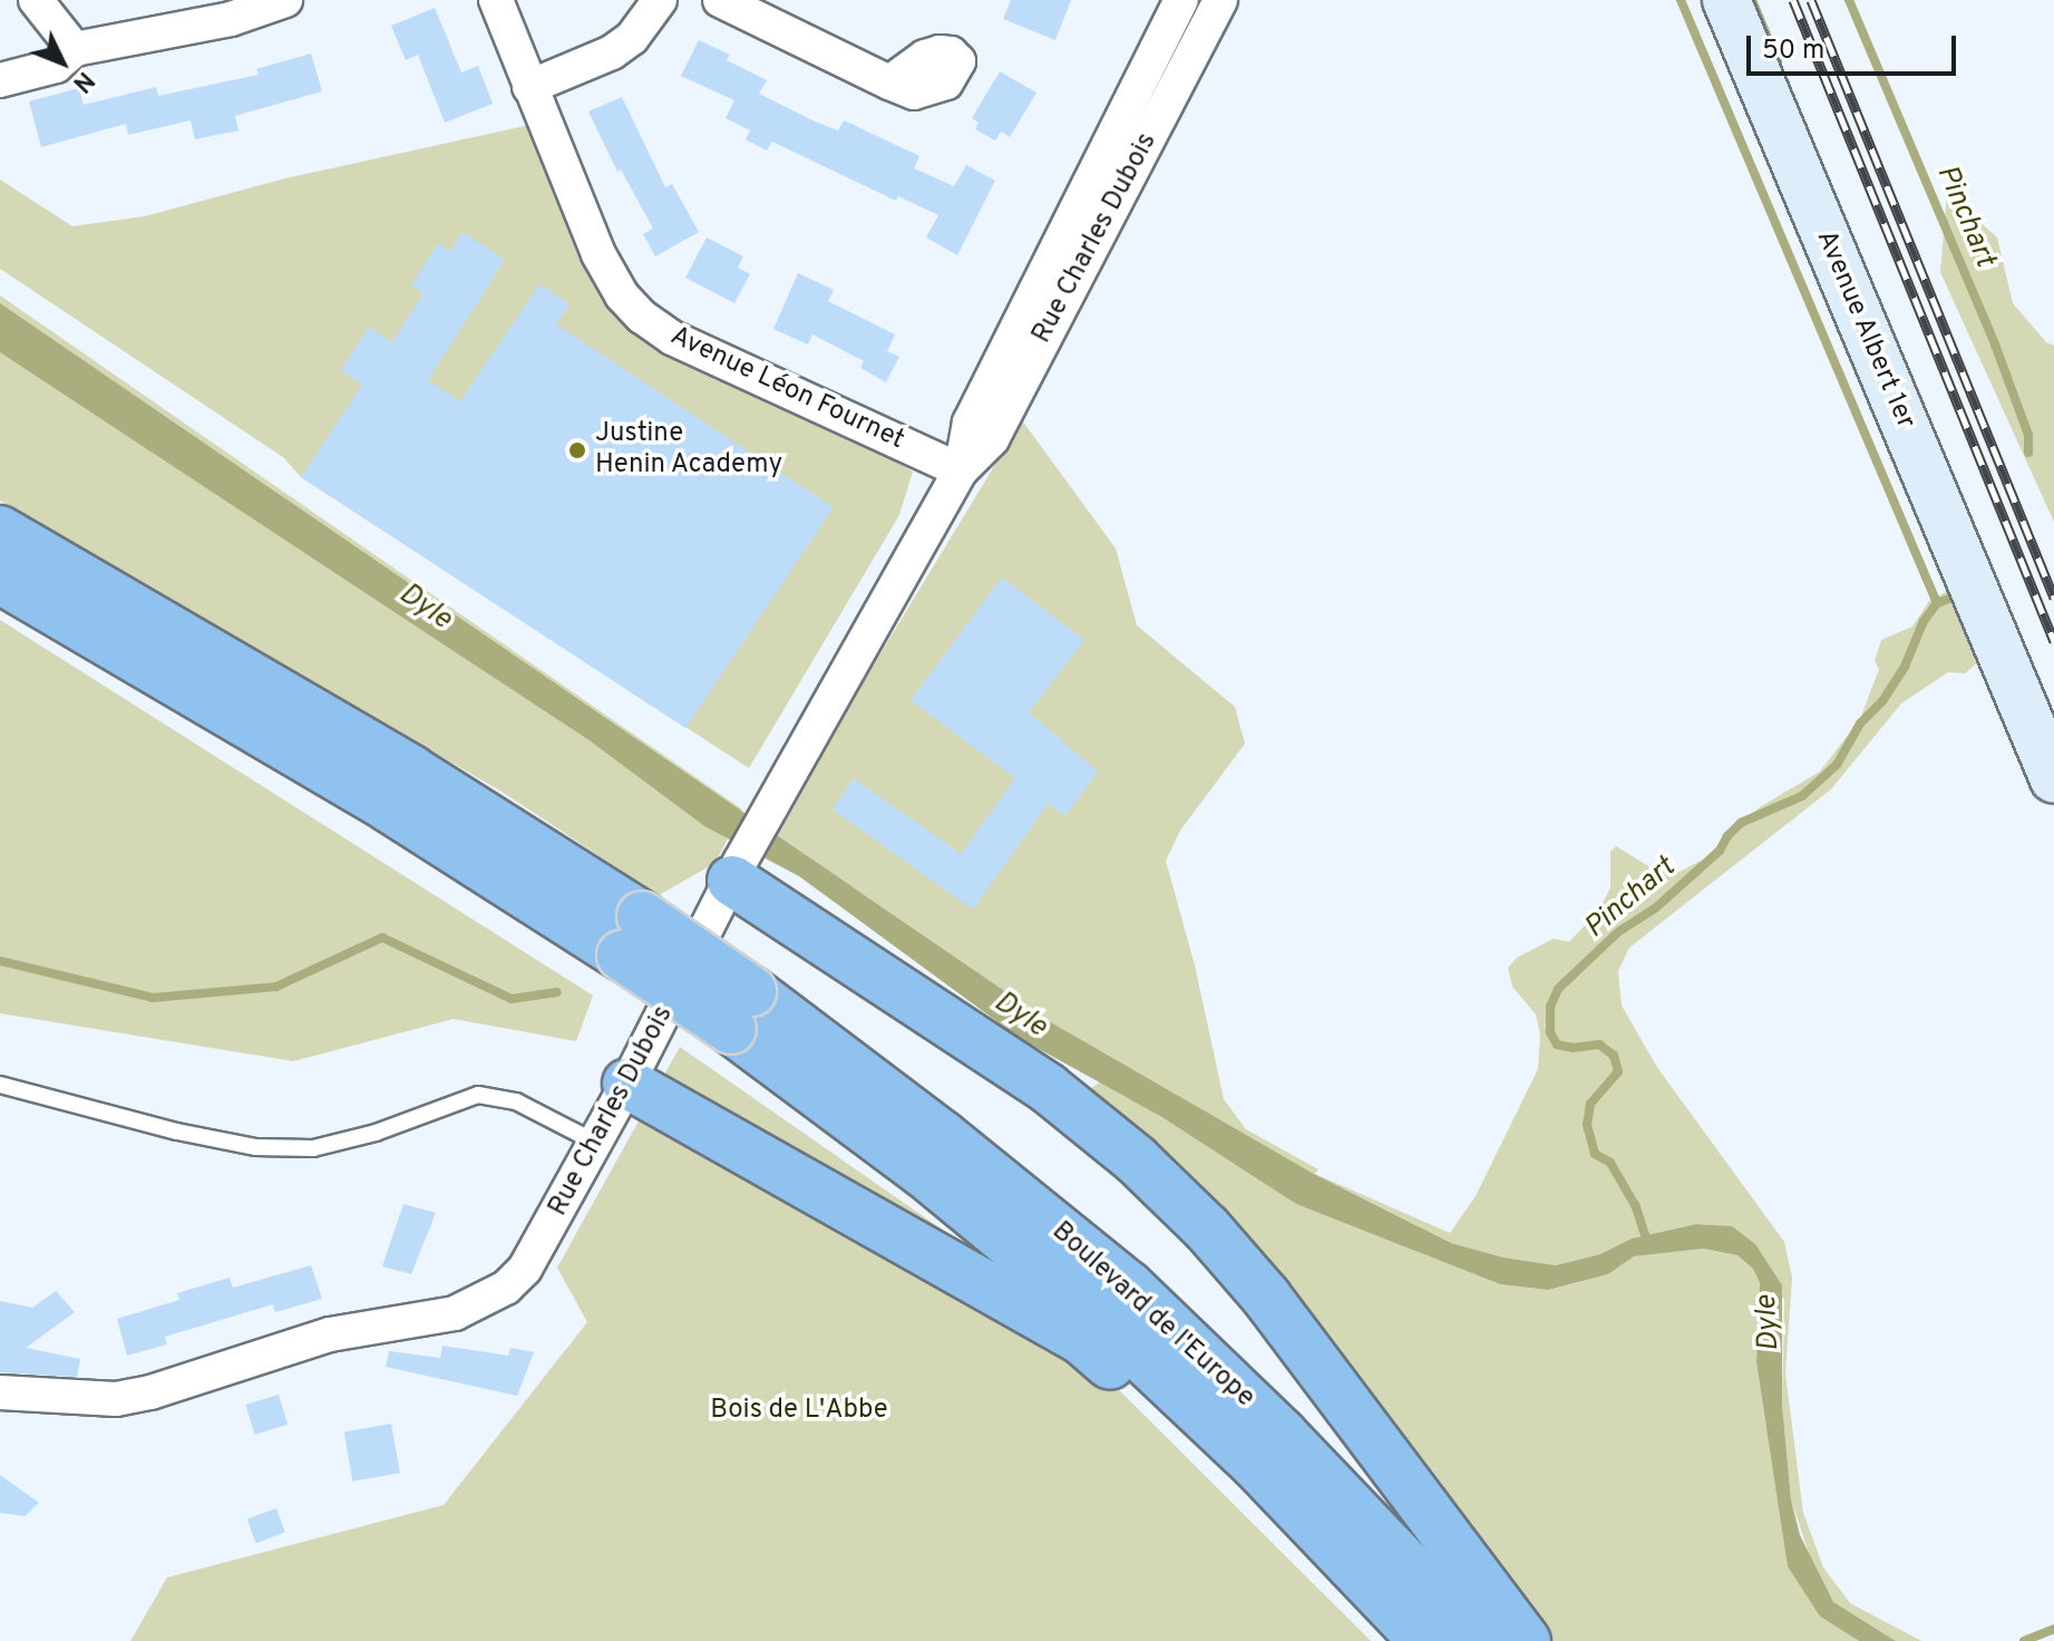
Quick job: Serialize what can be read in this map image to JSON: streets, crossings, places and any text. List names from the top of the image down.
{
  "streets": {
    "highway": ["Boulevard de l'Europe"],
    "main road": ["Avenue Albert 1er"],
    "street": ["Rue Charles Dubois", "Avenue Léon Fournet"]
  },
  "crossings": [
    ["Rue Charles Dubois", "Avenue Léon Fournet"]
  ],
  "water": ["Pinchart", "Dyle"],
  "parks": ["Bois de L'Abbe"],
  "places": ["Justine Henin Academy"],
  "scale_bar": "50 m",
  "north": "bottom right"
}
